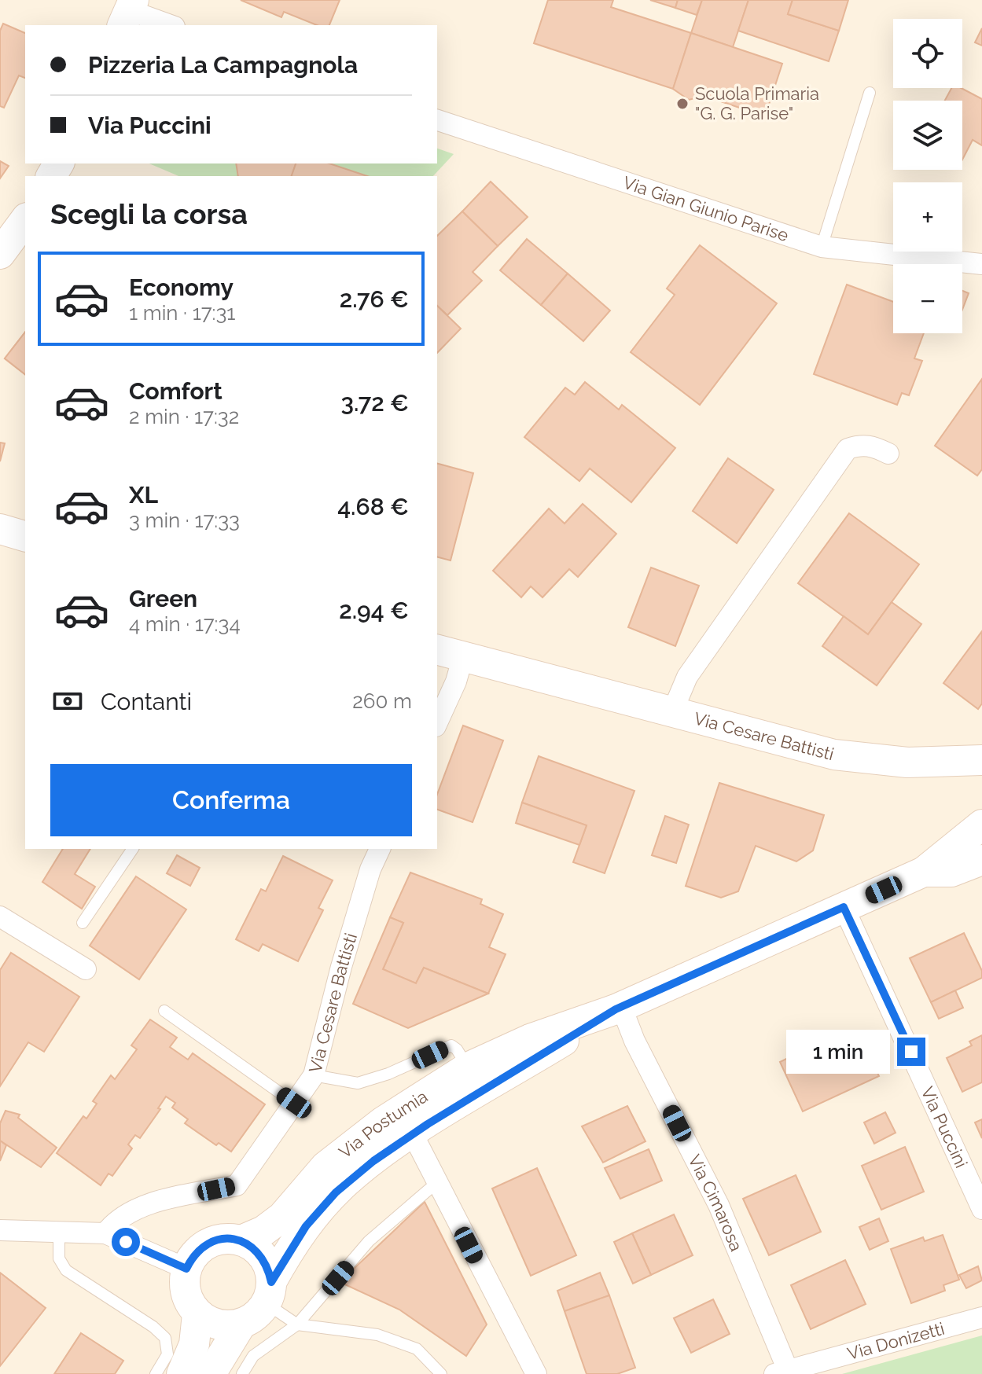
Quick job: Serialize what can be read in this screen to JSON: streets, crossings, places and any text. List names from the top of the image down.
{
  "streets": {
    "main road": ["Via Cesare Battisti", "Via Postumia"],
    "street": [
      "Via Gian Giunio Parise",
      "Via Puccini",
      "Via Cimarosa",
      "Via Donizetti"
    ]
  },
  "crossings": [
    ["Via Postumia", "Via Puccini"],
    ["Via Postumia", "Via Cimarosa"],
    ["Via Cimarosa", "Via Donizetti"]
  ],
  "places": ["Scuola Primaria \"G. G. Parise\""],
  "page": {
    "map_buttons": ["+", "−"],
    "banner": ["Pizzeria La Campagnola", "Via Puccini"],
    "heading": "Scegli la corsa",
    "list": [
      {
        "name": "Economy",
        "note": "1 min · 17:31",
        "value": "2.76 €"
      },
      {
        "name": "Comfort",
        "note": "2 min · 17:32",
        "value": "3.72 €"
      },
      {
        "name": "XL",
        "note": "3 min · 17:33",
        "value": "4.68 €"
      },
      {
        "name": "Green",
        "note": "4 min · 17:34",
        "value": "2.94 €"
      }
    ],
    "pay": ["Contanti", "260 m"],
    "buttons": "Conferma",
    "bubble": "1 min"
  }
}
